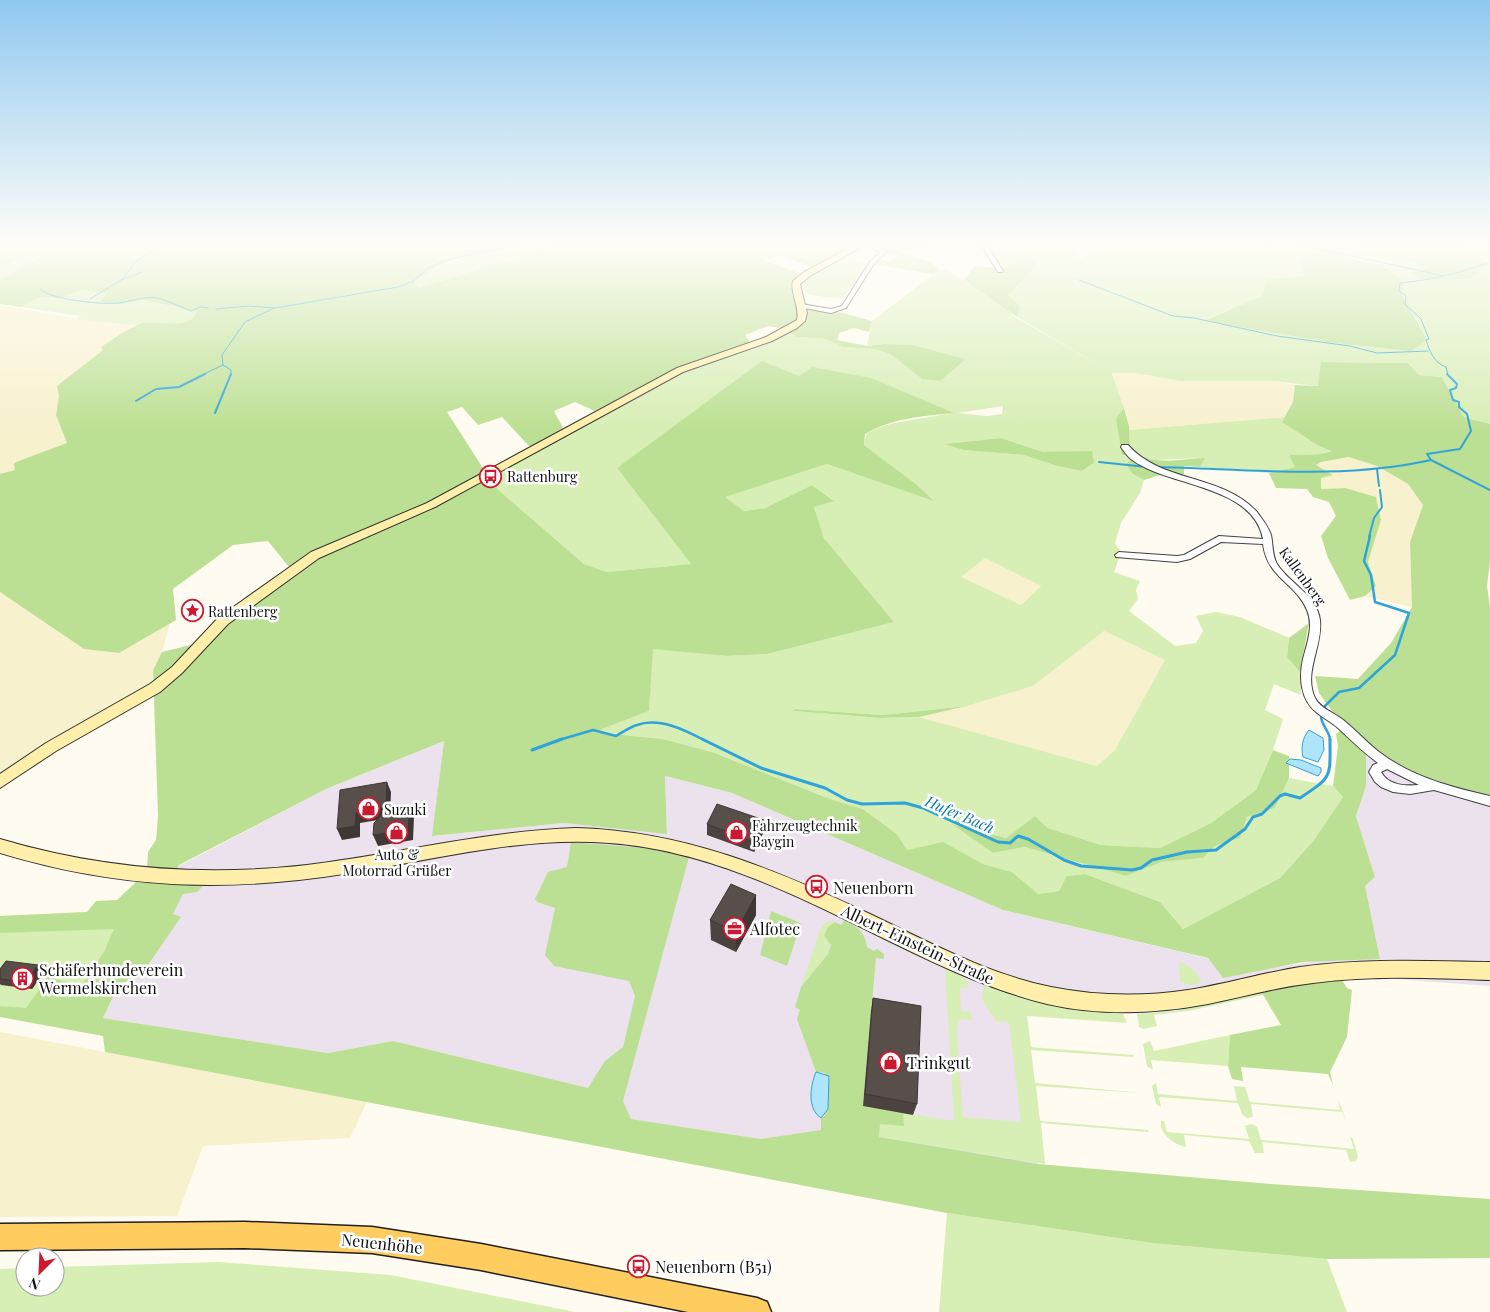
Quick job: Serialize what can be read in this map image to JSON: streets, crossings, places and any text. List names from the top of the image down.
{
  "streets": {
    "main road": ["Neuenhöhe"],
    "street": ["Kallenberg", "Albert-Einstein-Straße"]
  },
  "water": ["Hufer Bach"],
  "places": {
    "bus stop": ["Rattenburg", "Neuenborn", "Neuenborn (B51)"],
    "place": ["Rattenberg"],
    "shop": [
      "Suzuki",
      "Auto & Motorrad Grüßer",
      "Fahrzeugtechnik Baygin",
      "Trinkgut"
    ],
    "office": ["Alfotec"],
    "building": ["Schäferhundeverein Wermelskirchen"]
  },
  "north": "bottom left"
}
